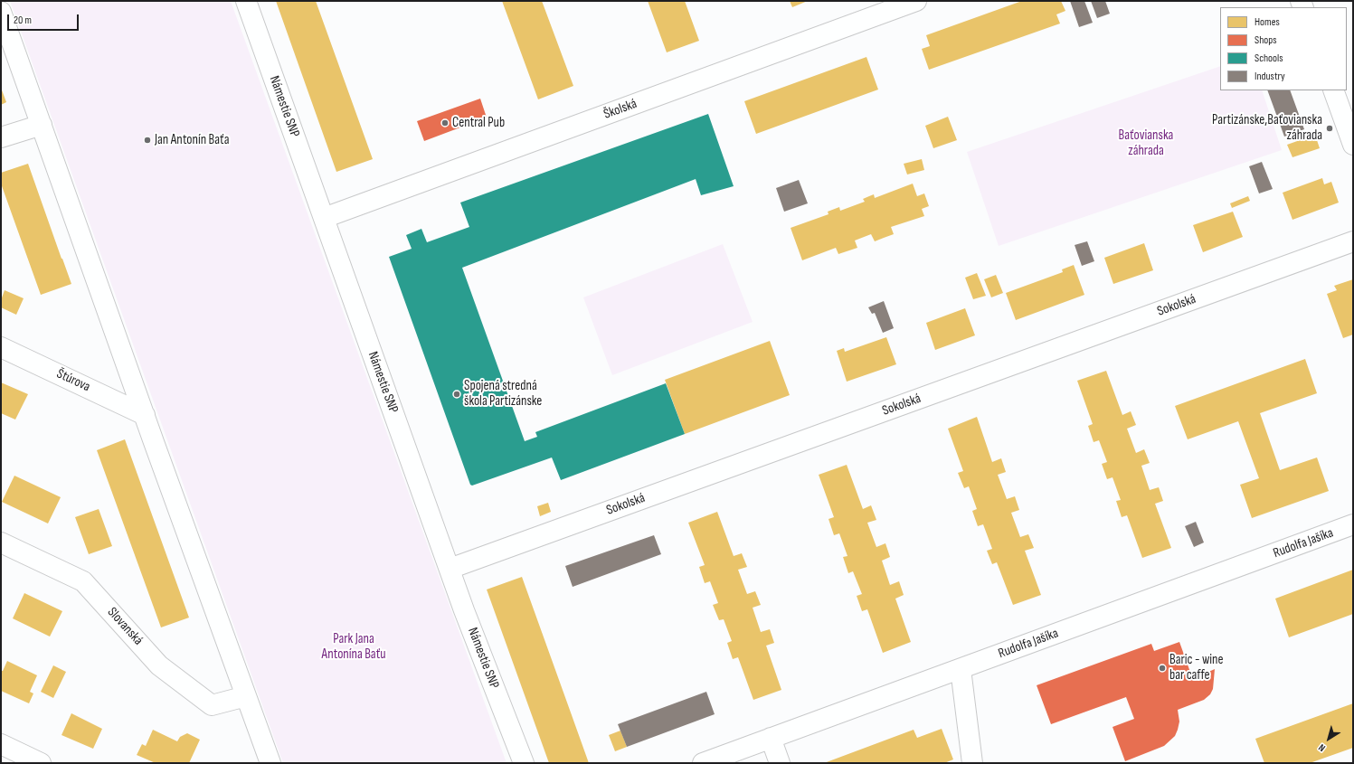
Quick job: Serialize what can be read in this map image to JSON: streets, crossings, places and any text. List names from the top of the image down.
{
  "streets": {
    "street": [
      "Námestie SNP",
      "Školská",
      "Sokolská",
      "Štúrova",
      "Rudolfa Jašíka",
      "Slovanská"
    ]
  },
  "crossings": [
    ["Námestie SNP", "Školská"],
    ["Námestie SNP", "Sokolská"]
  ],
  "parks": ["Baťovianska záhrada", "Park Jana Antonína Baťu"],
  "places": [
    "Central Pub",
    "Partizánske,Baťovianska záhrada",
    "Jan Antonín Baťa",
    "Spojená stredná škola Partizánske",
    "Baric - wine bar caffe"
  ],
  "legend": [
    "Homes",
    "Shops",
    "Schools",
    "Industry"
  ],
  "scale_bar": "20 m",
  "north": "bottom left"
}
